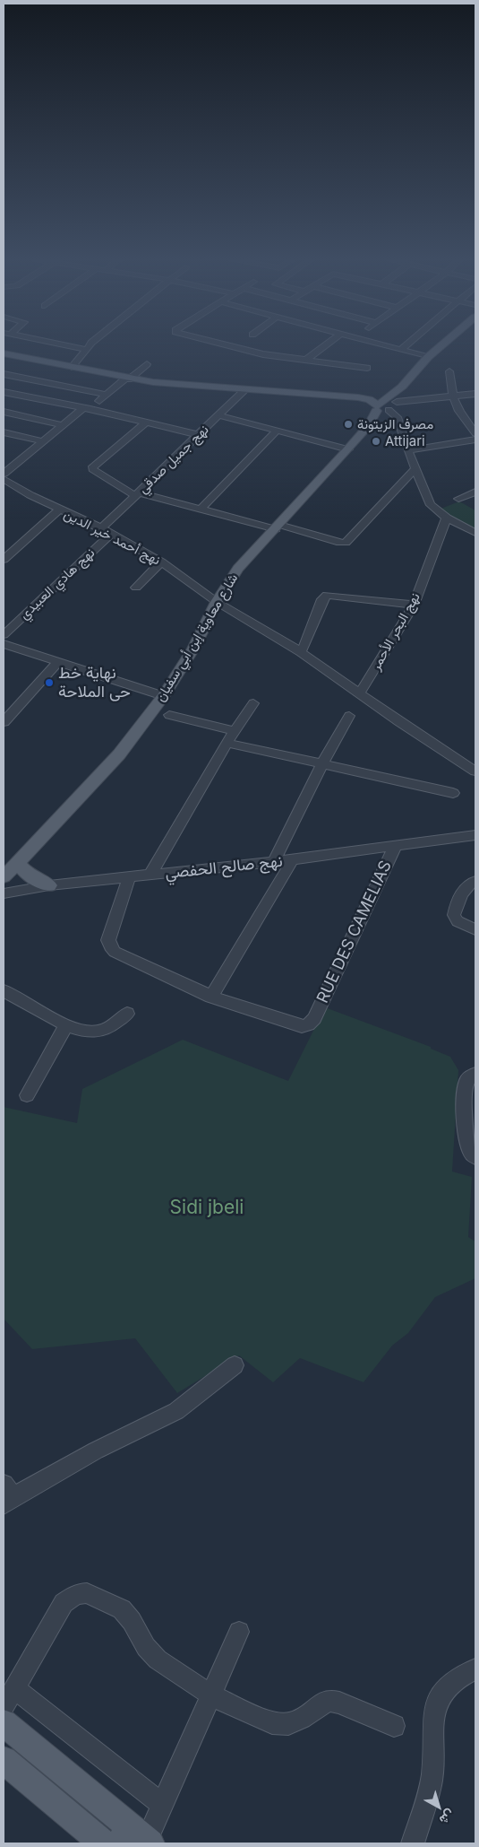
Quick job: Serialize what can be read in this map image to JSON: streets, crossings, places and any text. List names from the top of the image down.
{
  "streets": {
    "main road": ["شارع معاوية إبن أبي سفيان"],
    "street": [
      "نهج جميل صدقي",
      "نهج أحمد خير الدين",
      "نهج هادي العبيدي",
      "نهج البحر الأحمر",
      "نهج صالح الحفصي",
      "RUE DES CAMELIAS"
    ]
  },
  "crossings": [
    ["نهج جميل صدقي", "نهج أحمد خير الدين"],
    ["نهج أحمد خير الدين", "نهج هادي العبيدي"],
    ["نهج أحمد خير الدين", "نهج البحر الأحمر"],
    ["نهج أحمد خير الدين", "شارع معاوية إبن أبي سفيان"],
    ["نهج صالح الحفصي", "RUE DES CAMELIAS"]
  ],
  "parks": ["Sidi jbeli"],
  "places": ["مصرف الزيتونة", "Attijari", "نهاية خط حى الملاحة"],
  "north": "bottom right"
}
